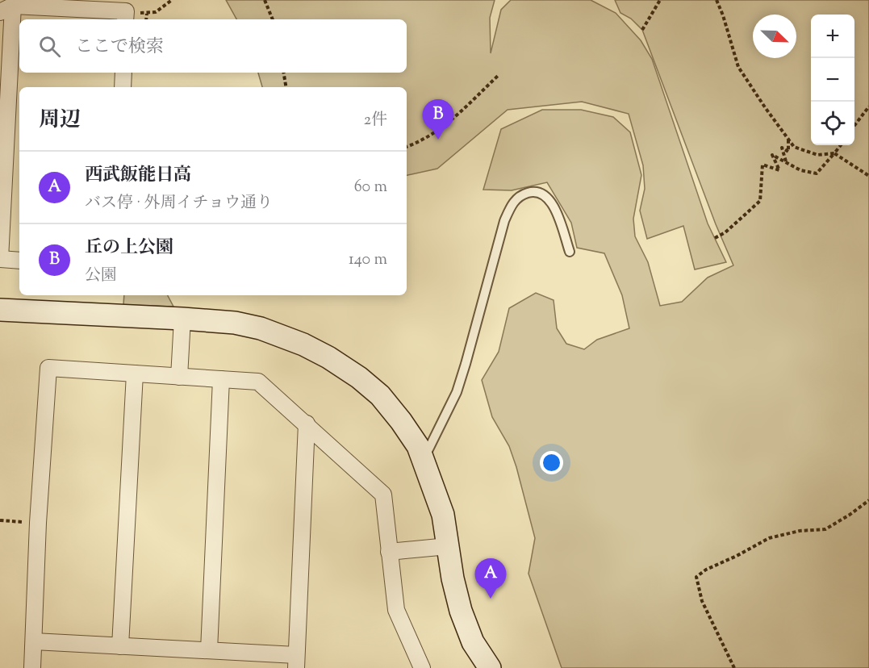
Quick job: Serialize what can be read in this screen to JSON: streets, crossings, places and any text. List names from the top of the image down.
{
  "north": "bottom right",
  "page": {
    "map_buttons": ["+", "−"],
    "search": "ここで検索",
    "heading": ["周辺", "2件"],
    "pins": ["B", "A"],
    "list": [
      {
        "mark": "A",
        "name": "西武飯能日高",
        "note": "バス停 · 外周イチョウ通り",
        "value": "60 m"
      },
      {
        "mark": "B",
        "name": "丘の上公園",
        "note": "公園",
        "value": "140 m"
      }
    ]
  }
}
